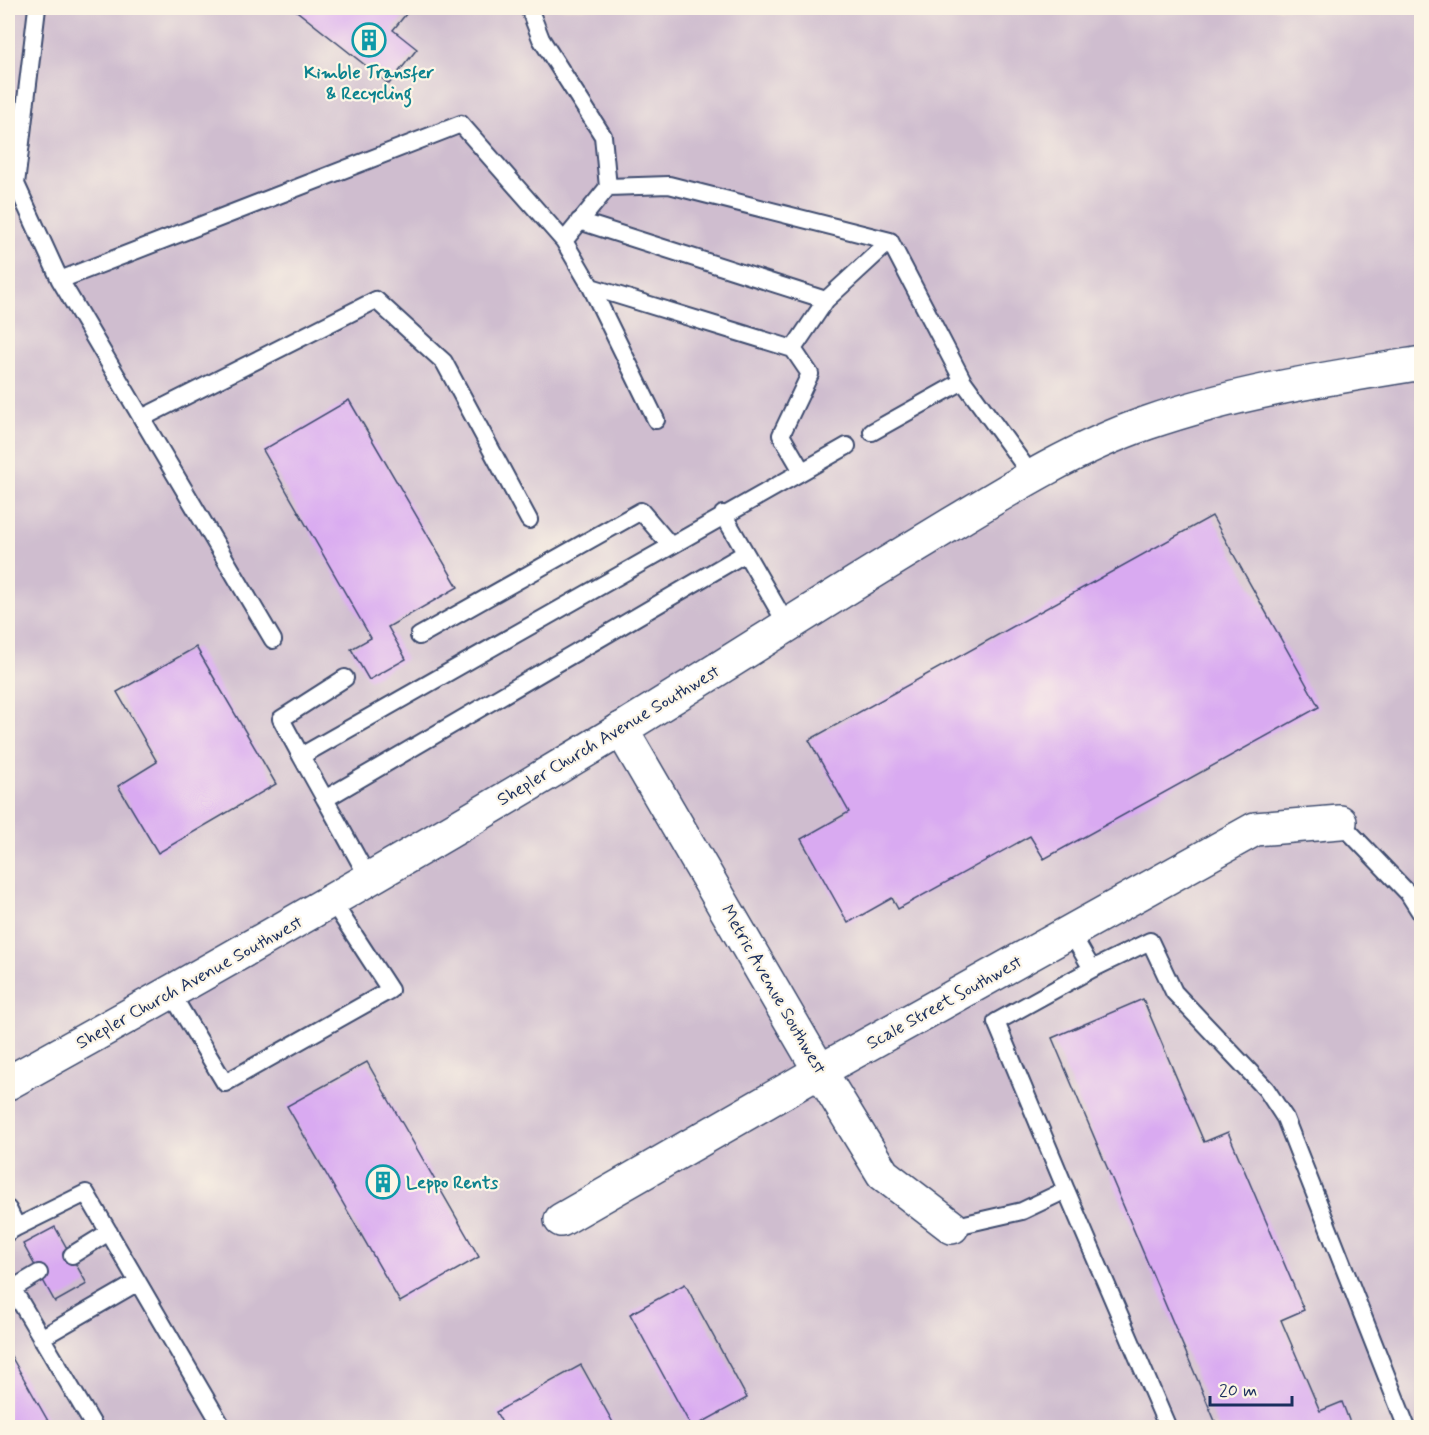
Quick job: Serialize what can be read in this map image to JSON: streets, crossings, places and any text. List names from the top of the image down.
{
  "streets": {
    "street": ["Shepler Church Avenue Southwest", "Metric Avenue Southwest", "Scale Street Southwest"]
  },
  "crossings": [
    ["Shepler Church Avenue Southwest", "Metric Avenue Southwest"],
    ["Metric Avenue Southwest", "Scale Street Southwest"]
  ],
  "places": {
    "building": ["Kimble Transfer & Recycling", "Leppo Rents"]
  },
  "scale_bar": "20 m"
}
